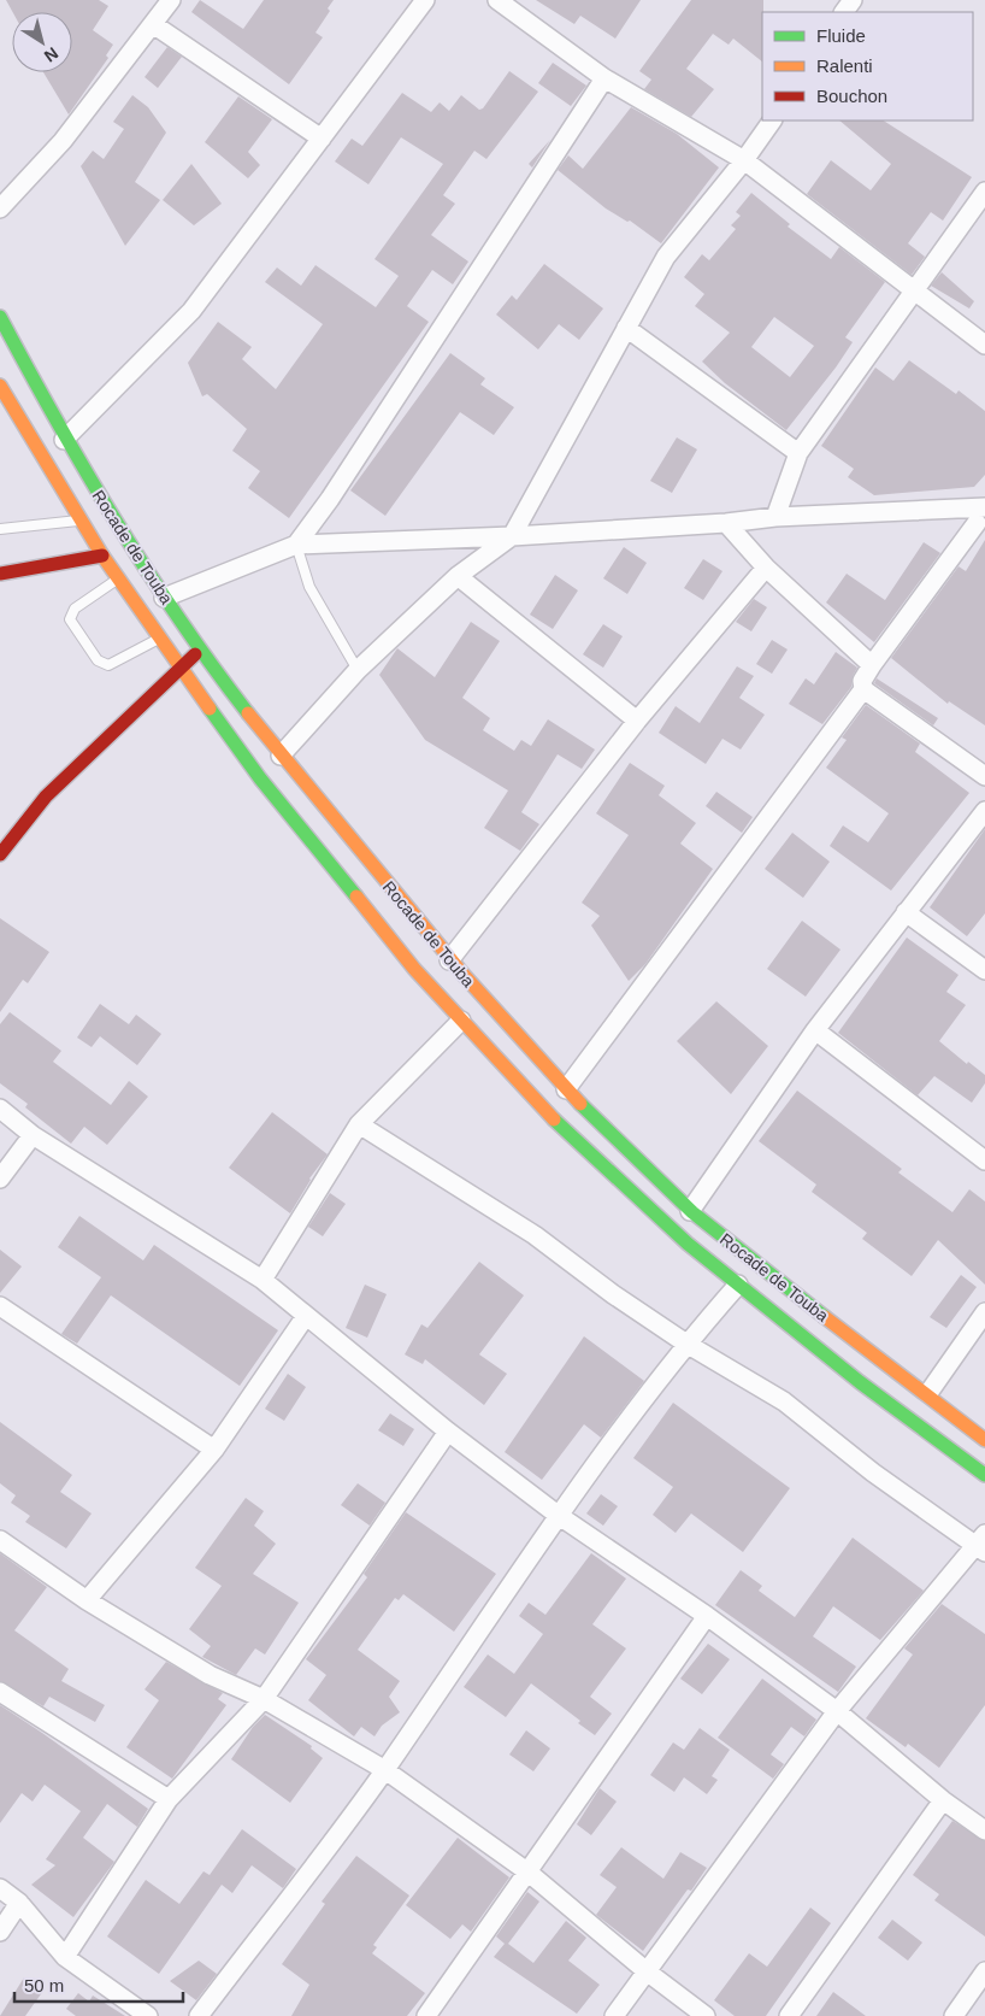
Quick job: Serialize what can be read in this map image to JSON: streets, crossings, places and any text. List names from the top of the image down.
{
  "streets": {
    "main road": ["Rocade de Touba"]
  },
  "legend": ["Fluide", "Ralenti", "Bouchon"],
  "scale_bar": "50 m",
  "north": "bottom right"
}
